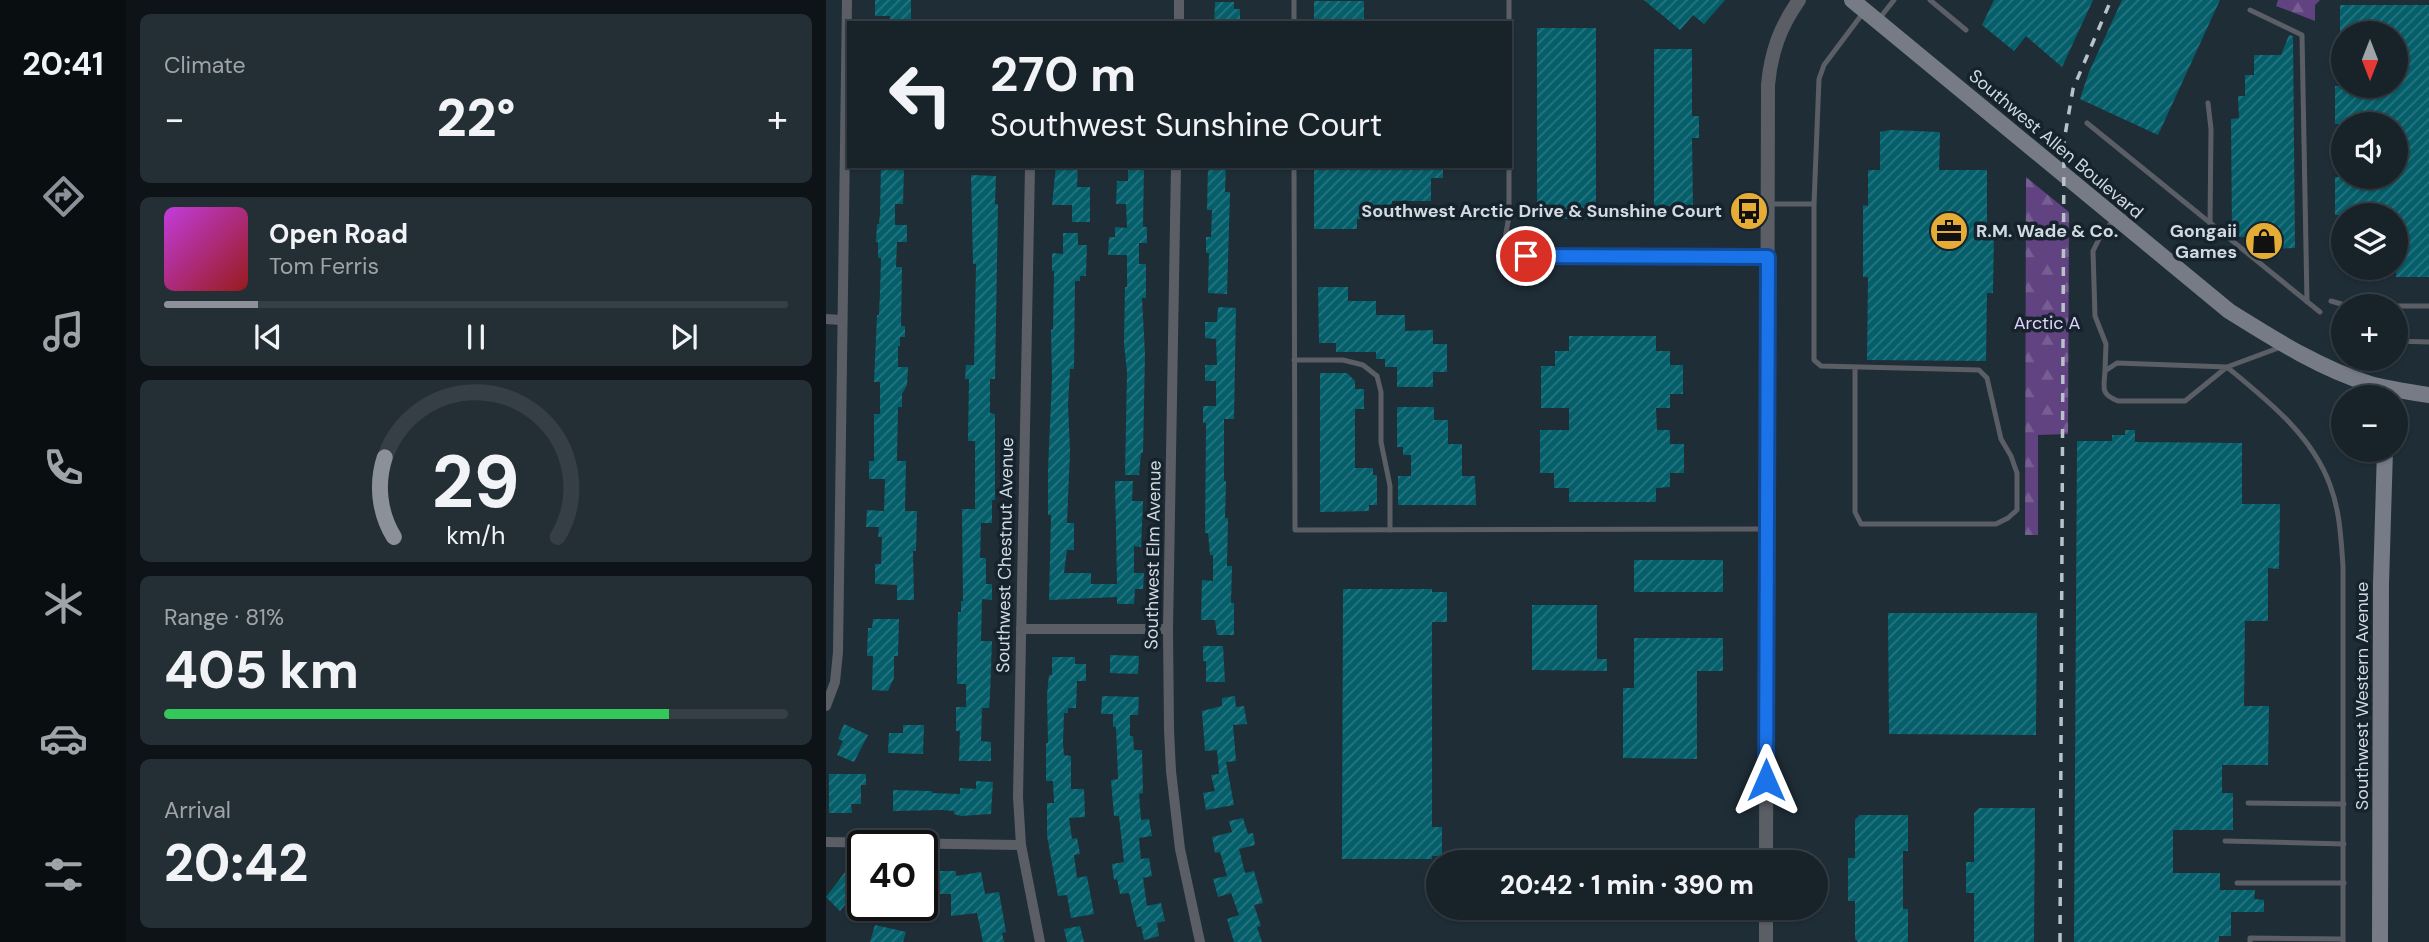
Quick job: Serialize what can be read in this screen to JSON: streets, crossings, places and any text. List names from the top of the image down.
{
  "streets": {
    "main road": ["Southwest Allen Boulevard", "Southwest Western Avenue"],
    "street": ["Southwest Chestnut Avenue", "Southwest Elm Avenue"]
  },
  "parks": ["Arctic A"],
  "places": {
    "bus stop": ["Southwest Arctic Drive & Sunshine Court"],
    "office": ["R.M. Wade & Co."],
    "shop": ["Gongaii Games"]
  },
  "north": "bottom",
  "page": {
    "tabs": "20:41",
    "tile": [
      "Climate",
      ["Range · 81%", "405 km"],
      ["Arrival", "20:42"]
    ],
    "map_buttons": ["+", "−"],
    "turn": ["270 m", "Southwest Sunshine Court"],
    "heat": ["−", "22°", "+"],
    "song": ["Open Road", "Tom Ferris"],
    "limit": "40",
    "trip": "20:42 · 1 min · 390 m",
    "gauge": ["29", "km/h"]
  }
}
